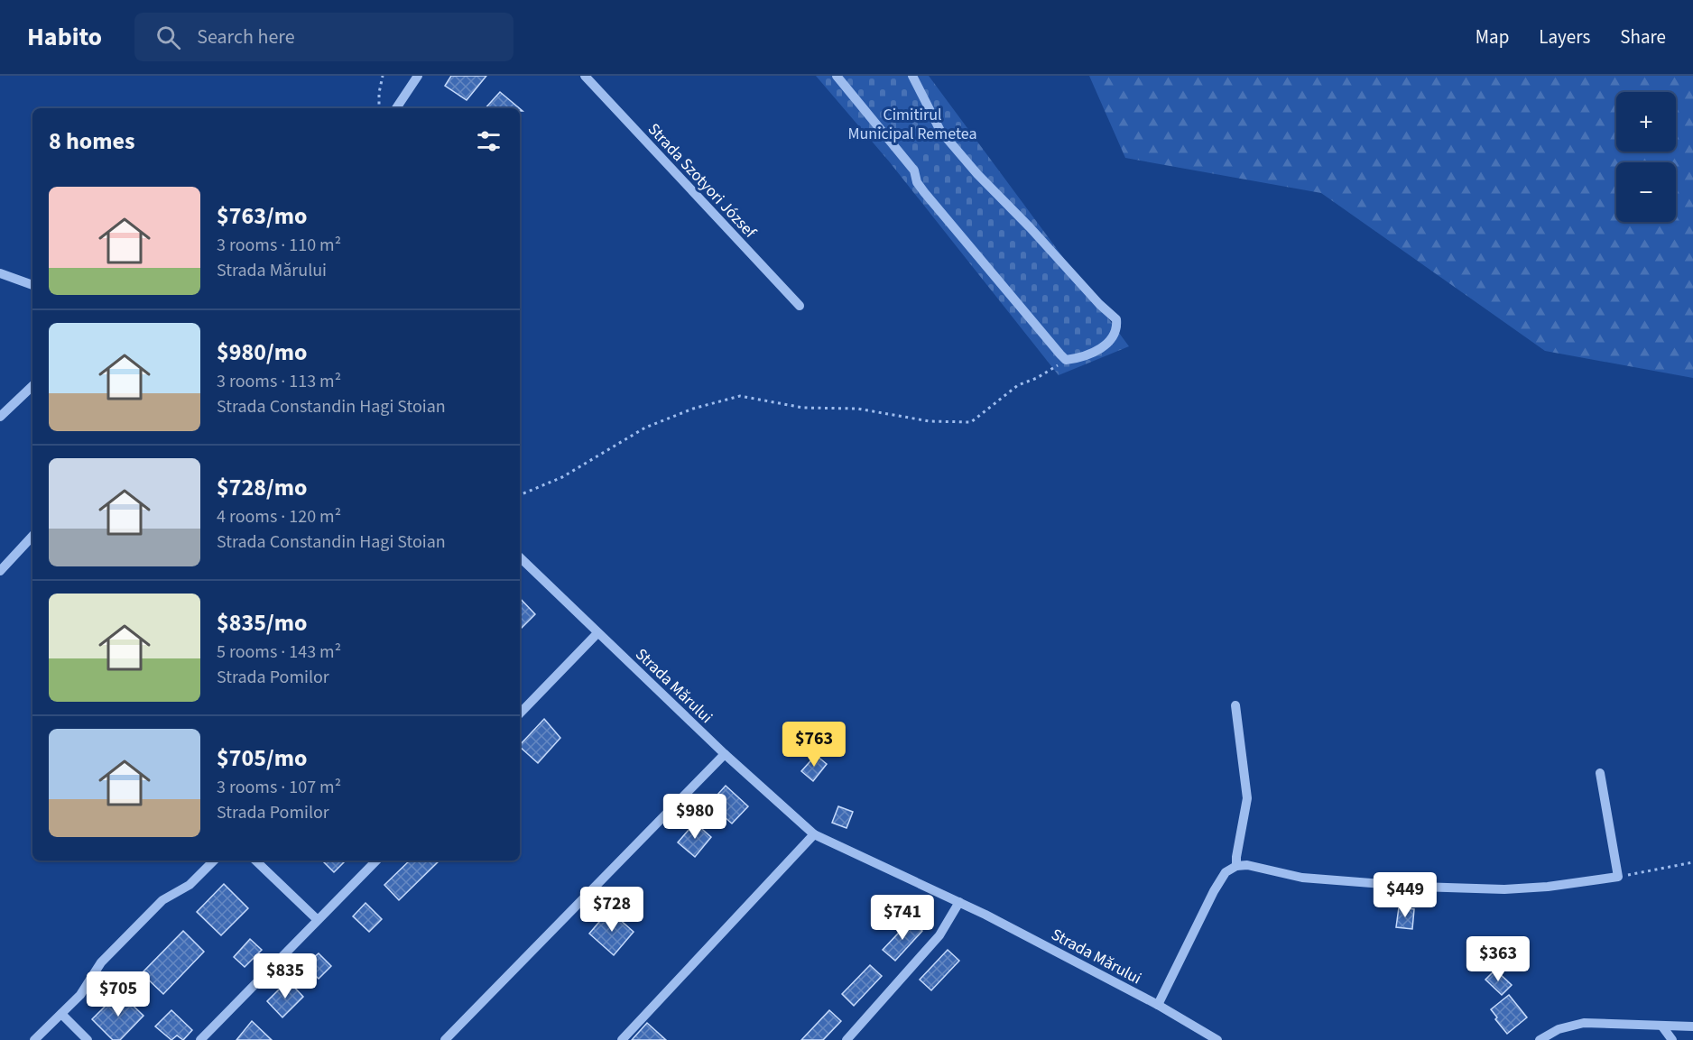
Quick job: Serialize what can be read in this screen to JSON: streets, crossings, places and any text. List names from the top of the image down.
{
  "streets": {
    "street": ["Strada Szotyori József", "Strada Mărului"]
  },
  "parks": ["Cimitirul Municipal Remetea"],
  "page": {
    "header": "Habito",
    "search": "Search here",
    "nav": ["Map", "Layers", "Share"],
    "map_buttons": ["+", "−"],
    "heading": "8 homes",
    "list": [
      {
        "name": "$763/mo",
        "note": "3 rooms · 110 m² · Strada Mărului"
      },
      {
        "name": "$980/mo",
        "note": "3 rooms · 113 m² · Strada Constandin Hagi Stoian"
      },
      {
        "name": "$728/mo",
        "note": "4 rooms · 120 m² · Strada Constandin Hagi Stoian"
      },
      {
        "name": "$835/mo",
        "note": "5 rooms · 143 m² · Strada Pomilor"
      },
      {
        "name": "$705/mo",
        "note": "3 rooms · 107 m² · Strada Pomilor"
      }
    ],
    "price": [
      "$763",
      "$980",
      "$449",
      "$728",
      "$741",
      "$363",
      "$835",
      "$705"
    ]
  }
}
